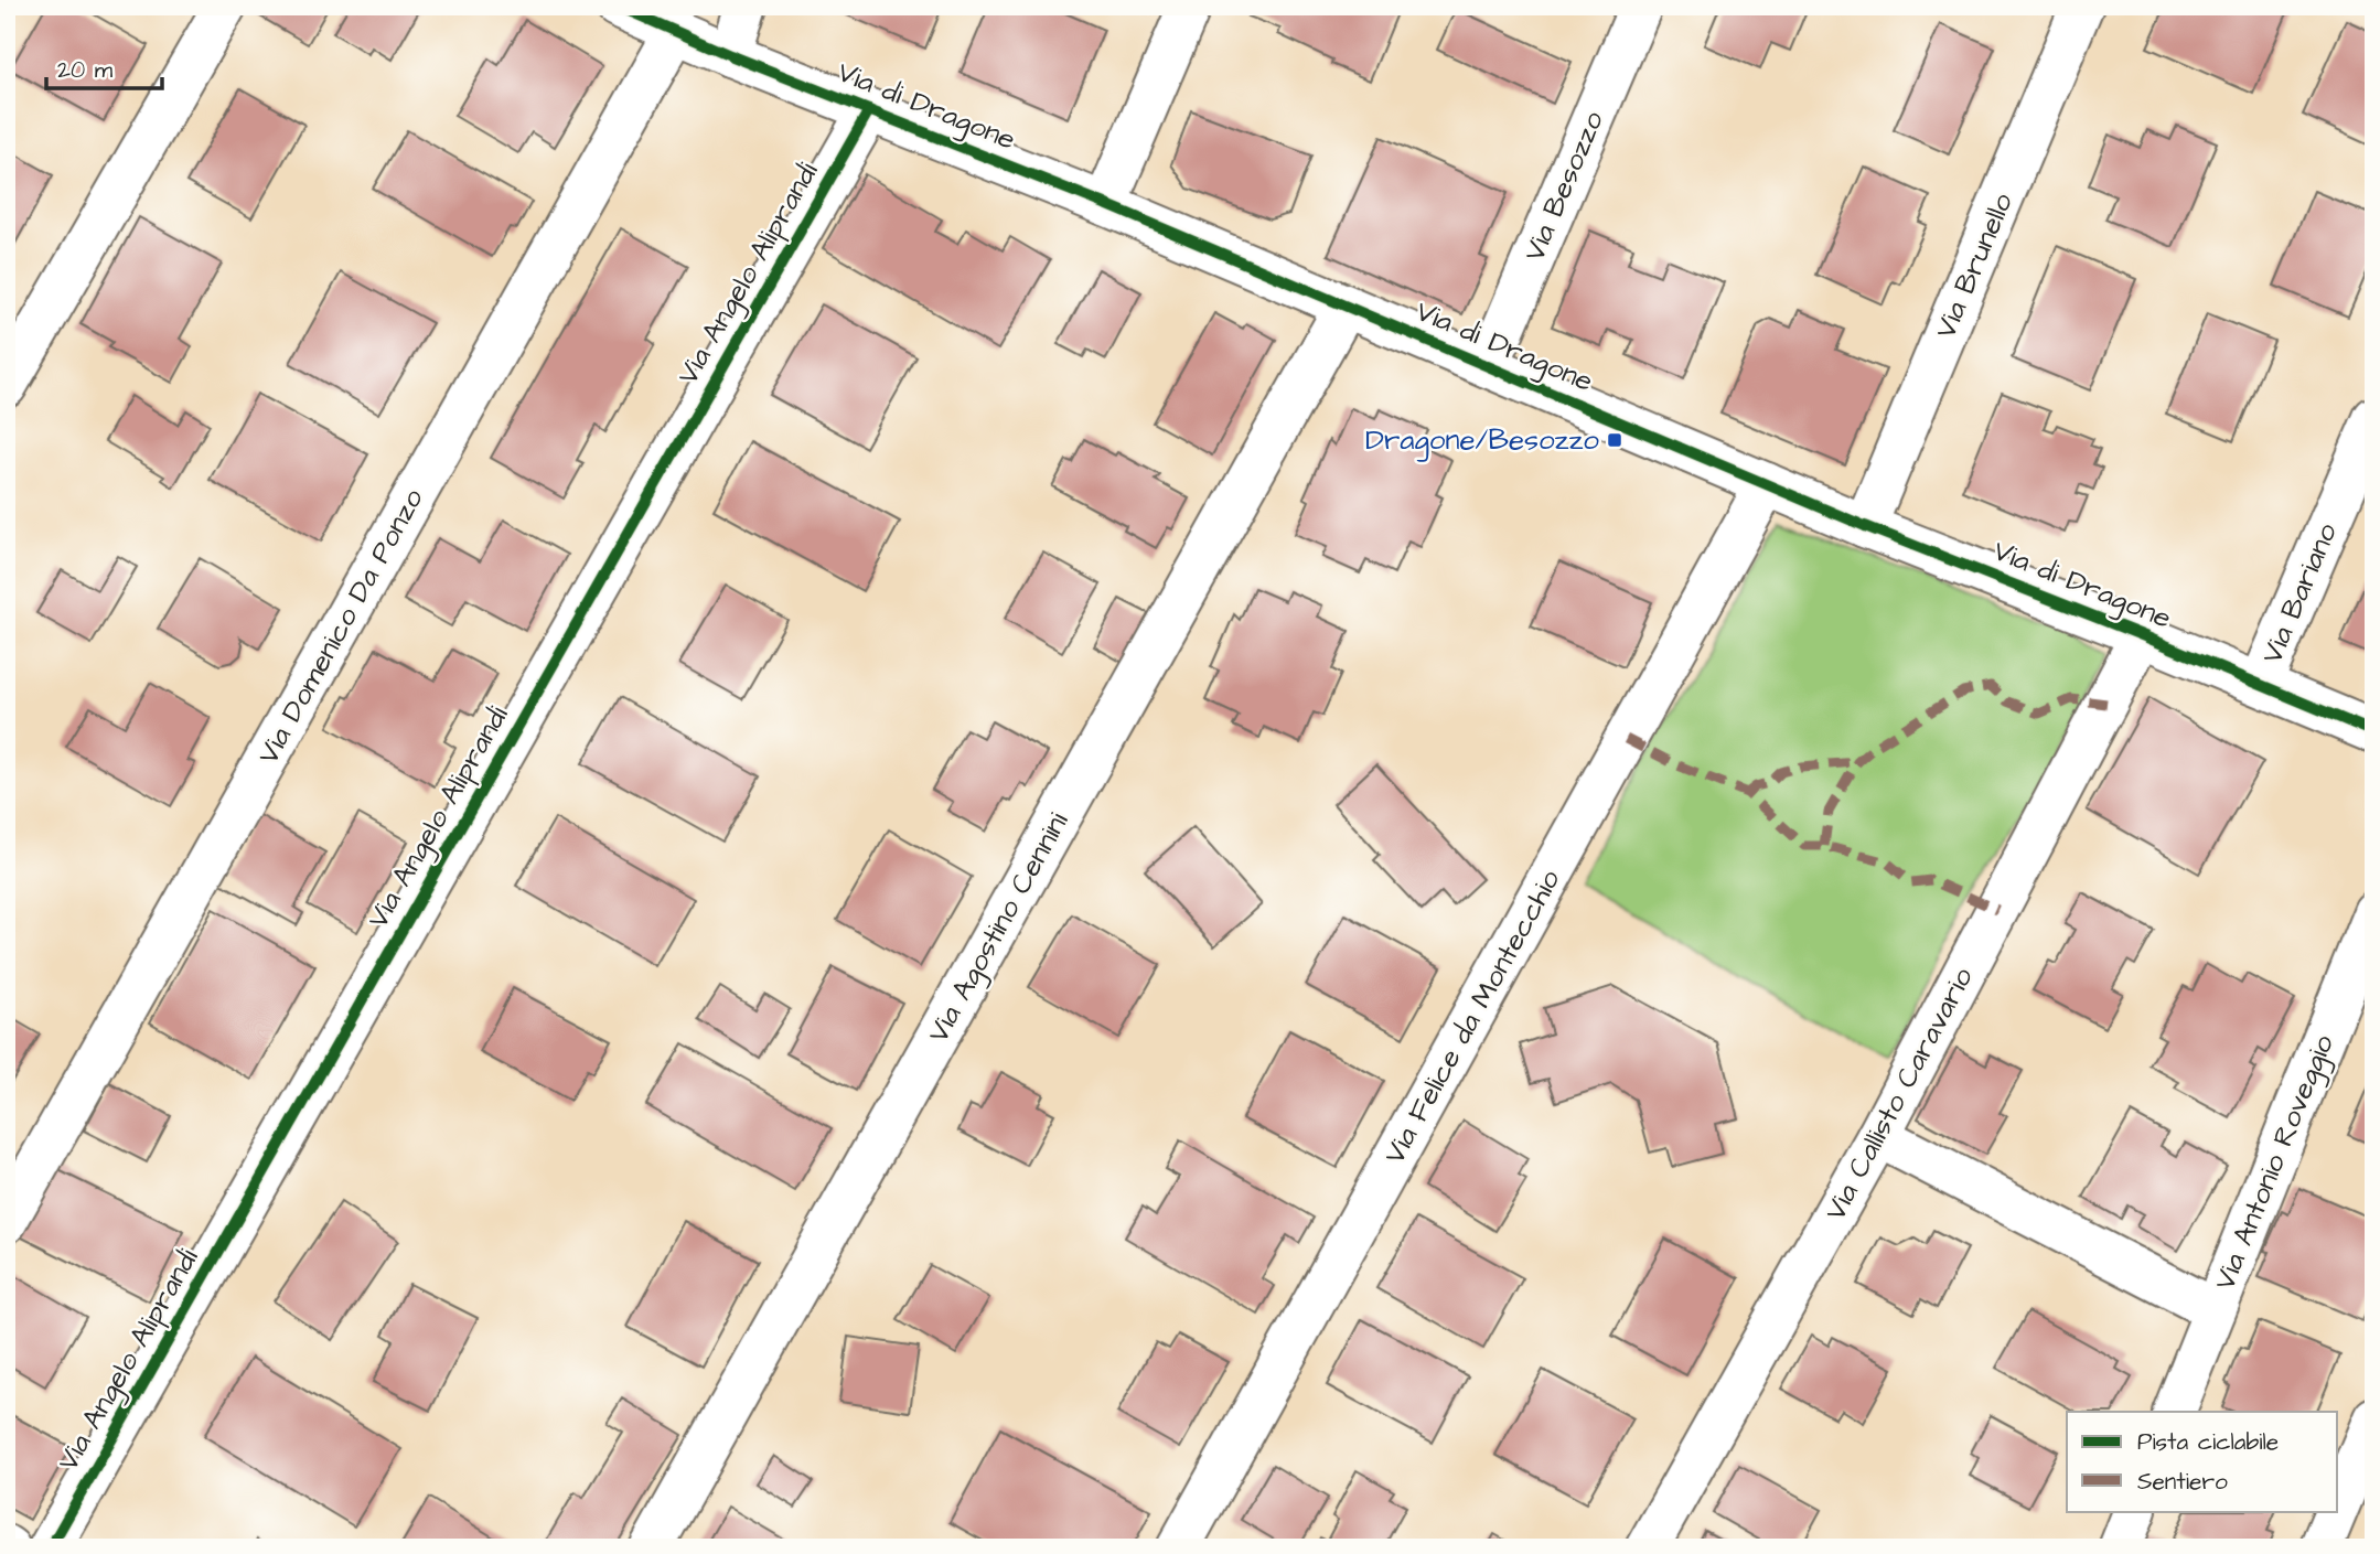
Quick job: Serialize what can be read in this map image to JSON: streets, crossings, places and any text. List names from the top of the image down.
{
  "streets": {
    "street": [
      "Via di Dragone",
      "Via Besozzo",
      "Via Brunello",
      "Via Angelo Aliprandi",
      "Via Bariano",
      "Via Domenico Da Ponzo",
      "Via Agostino Cennini",
      "Via Felice da Montecchio",
      "Via Callisto Caravario",
      "Via Antonio Roveggio"
    ]
  },
  "crossings": [
    ["Via di Dragone", "Via Besozzo"],
    ["Via di Dragone", "Via Brunello"],
    ["Via di Dragone", "Via Angelo Aliprandi"],
    ["Via di Dragone", "Via Bariano"],
    ["Via di Dragone", "Via Domenico Da Ponzo"],
    ["Via di Dragone", "Via Agostino Cennini"],
    ["Via di Dragone", "Via Felice da Montecchio"],
    ["Via di Dragone", "Via Callisto Caravario"]
  ],
  "places": {
    "transit": ["Dragone/Besozzo"]
  },
  "legend": ["Pista ciclabile", "Sentiero"],
  "scale_bar": "20 m"
}
